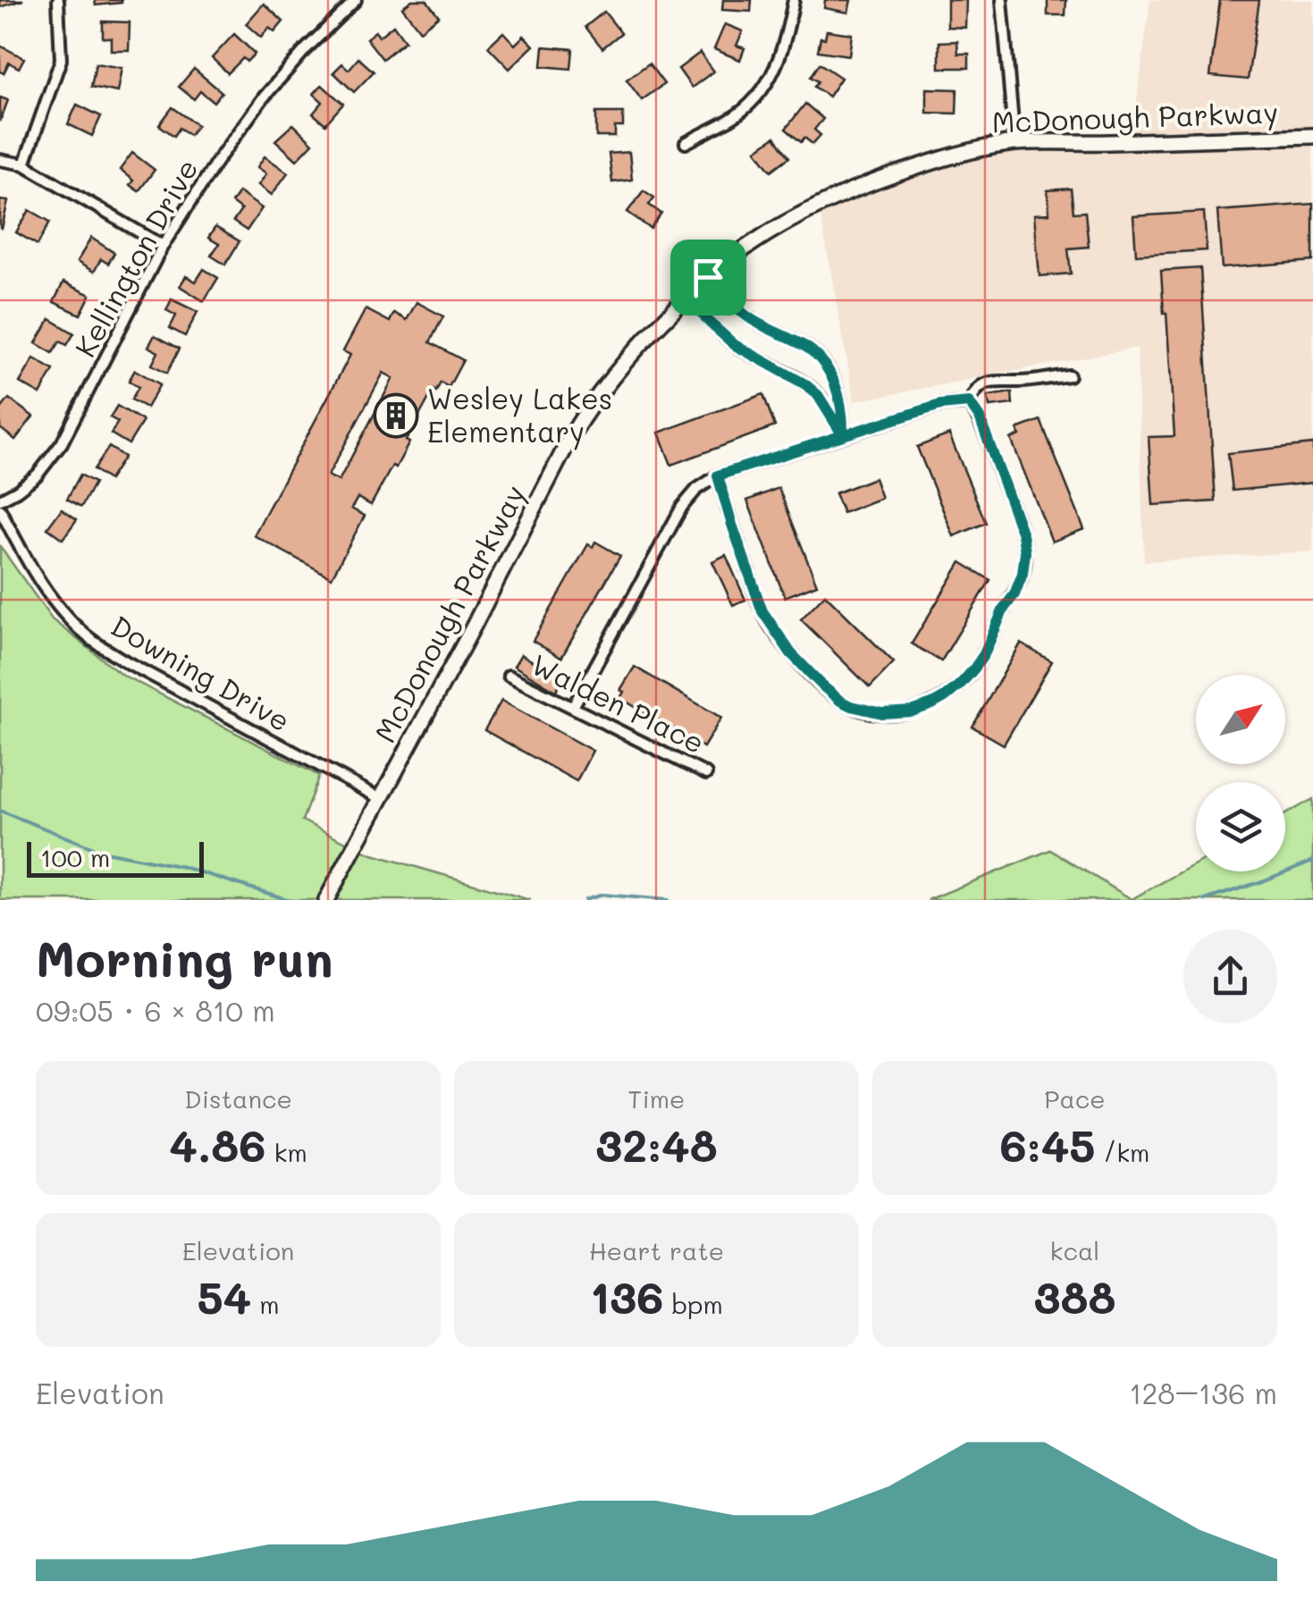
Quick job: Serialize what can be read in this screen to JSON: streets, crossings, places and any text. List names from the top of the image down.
{
  "streets": {
    "street": [
      "McDonough Parkway",
      "Kellington Drive",
      "Downing Drive",
      "Walden Place"
    ]
  },
  "crossings": [
    ["McDonough Parkway", "Downing Drive"]
  ],
  "places": {
    "building": ["Wesley Lakes Elementary"]
  },
  "scale_bar": "100 m",
  "north": "top right",
  "page": {
    "scale": "100 m",
    "heading": ["Morning run", "09:05 · 6 × 810 m"],
    "stats": [
      ["Distance", "4.86 km"],
      ["Time", "32:48"],
      ["Pace", "6:45 /km"],
      ["Elevation", "54 m"],
      ["Heart rate", "136 bpm"],
      ["kcal", "388"]
    ],
    "chart": ["Elevation", "128–136 m"]
  }
}
